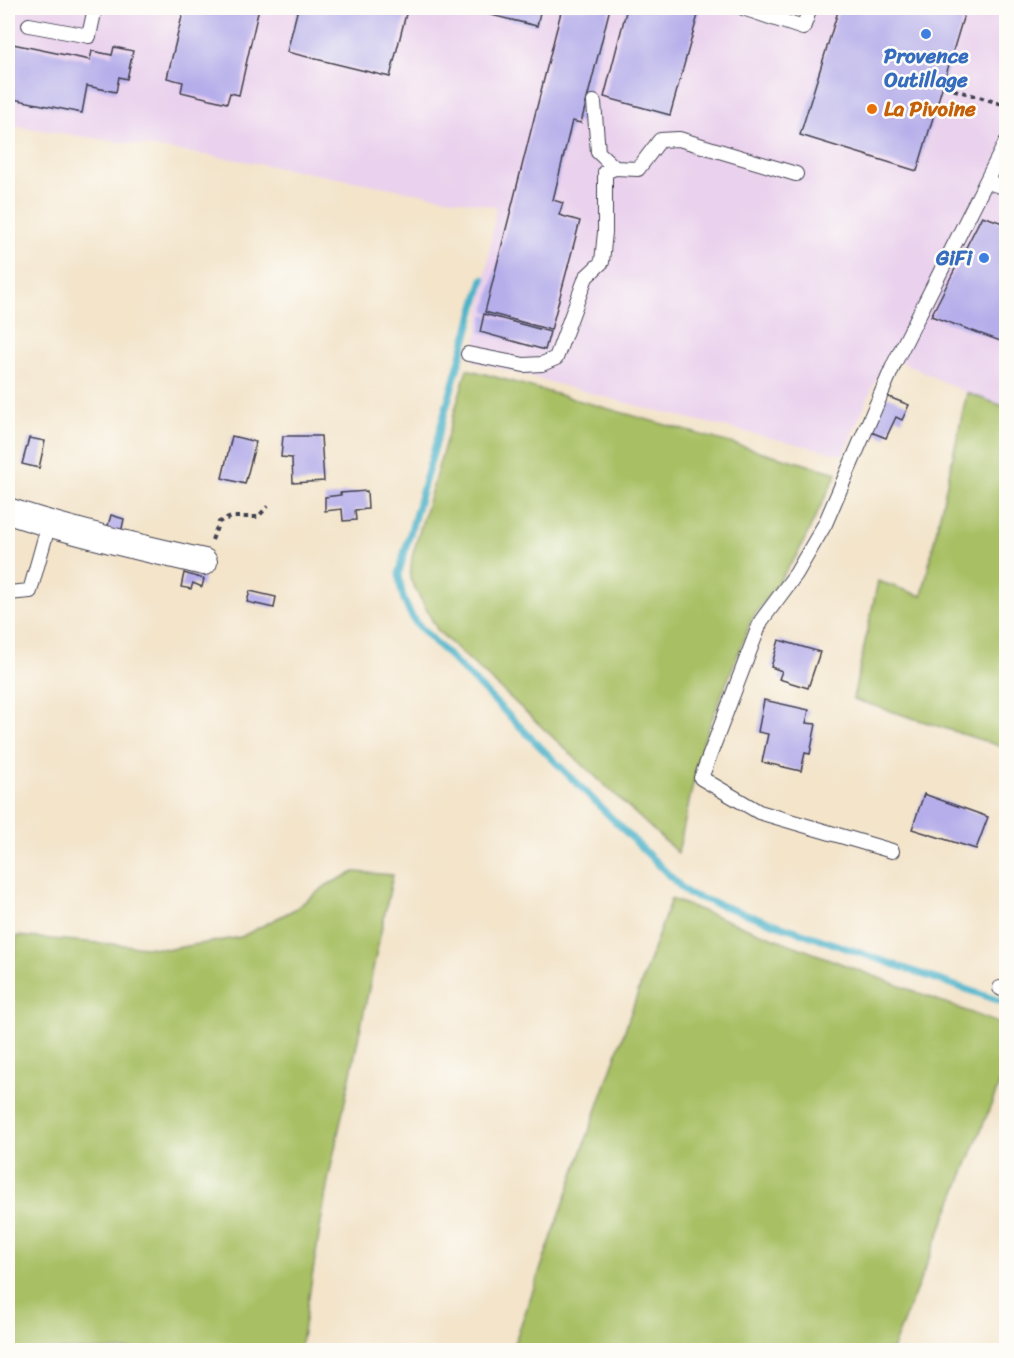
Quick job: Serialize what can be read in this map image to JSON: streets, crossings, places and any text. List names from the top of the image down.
{
  "places": ["Provence Outillage", "La Pivoine", "GiFi"]
}
